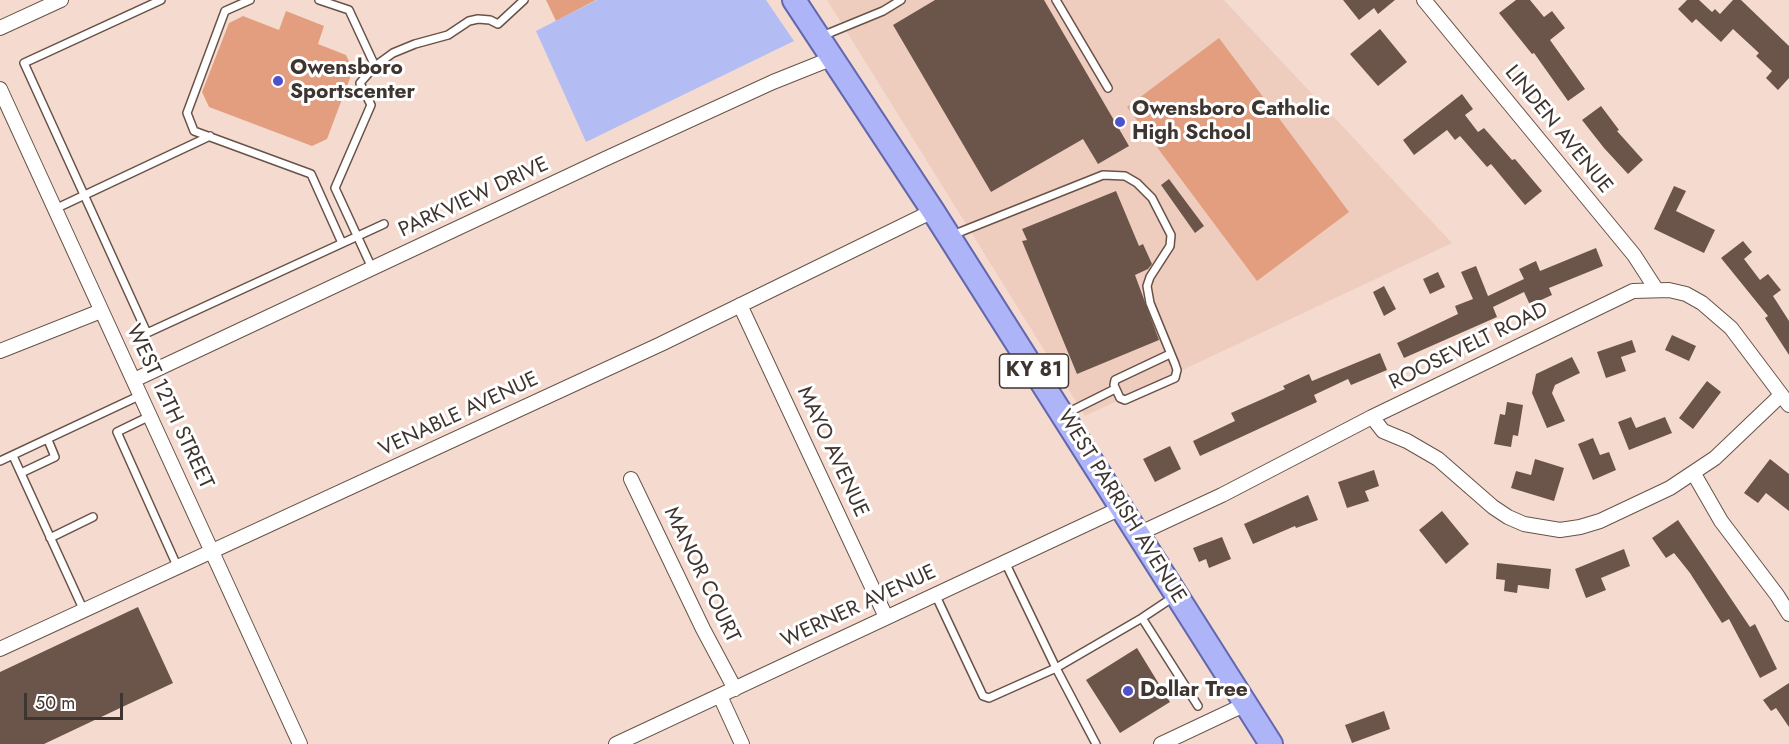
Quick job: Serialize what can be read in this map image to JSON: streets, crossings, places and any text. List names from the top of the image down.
{
  "streets": {
    "main road": ["KY 81", "WEST PARRISH AVENUE"],
    "street": [
      "LINDEN AVENUE",
      "PARKVIEW DRIVE",
      "ROOSEVELT ROAD",
      "WEST 12TH STREET",
      "VENABLE AVENUE",
      "MAYO AVENUE",
      "MANOR COURT",
      "WERNER AVENUE"
    ]
  },
  "crossings": [
    ["LINDEN AVENUE", "ROOSEVELT ROAD"],
    ["PARKVIEW DRIVE", "WEST 12TH STREET"],
    ["PARKVIEW DRIVE", "WEST PARRISH AVENUE"],
    ["ROOSEVELT ROAD", "WEST PARRISH AVENUE"],
    ["WEST 12TH STREET", "VENABLE AVENUE"],
    ["VENABLE AVENUE", "MAYO AVENUE"],
    ["VENABLE AVENUE", "WEST PARRISH AVENUE"],
    ["MAYO AVENUE", "WERNER AVENUE"],
    ["WEST PARRISH AVENUE", "WERNER AVENUE"],
    ["MANOR COURT", "WERNER AVENUE"]
  ],
  "places": ["Owensboro Sportscenter", "Owensboro Catholic High School", "Dollar Tree"],
  "scale_bar": "50 m"
}
